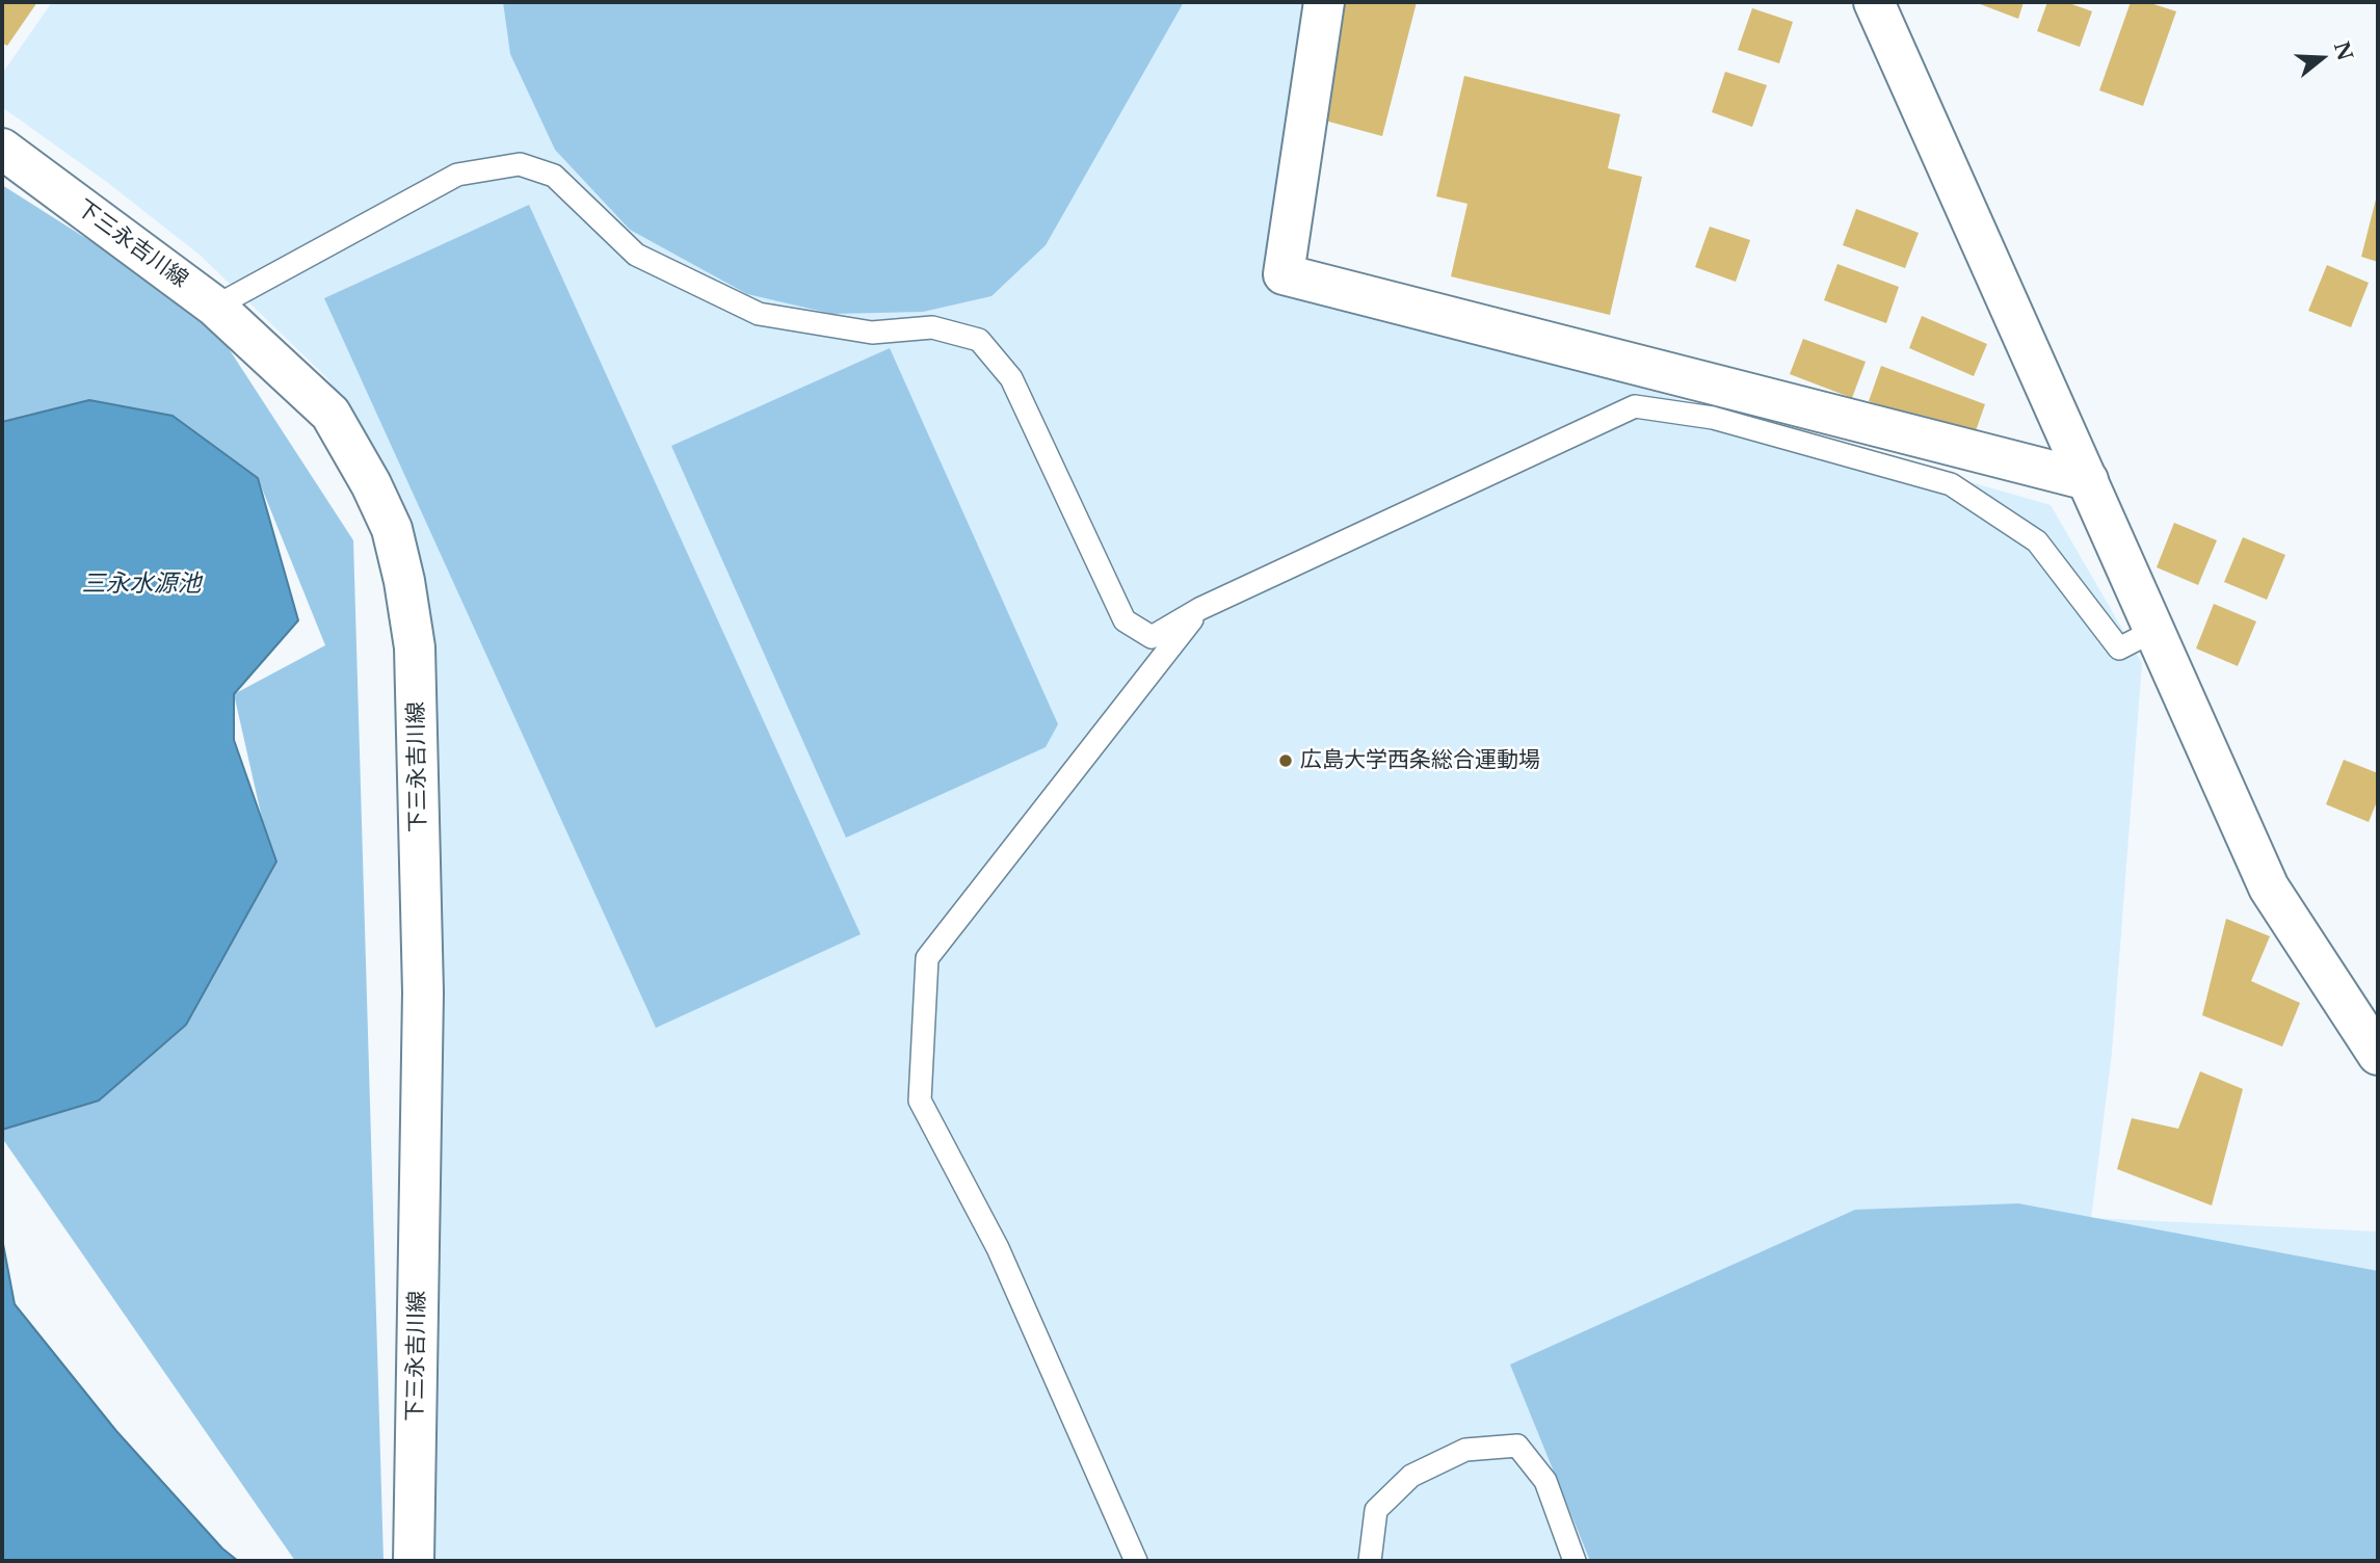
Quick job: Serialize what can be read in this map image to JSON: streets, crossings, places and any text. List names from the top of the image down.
{
  "streets": {
    "street": ["下三永吉川線"]
  },
  "water": ["三永水源池"],
  "places": ["広島大学西条総合運動場"],
  "north": "right"
}
